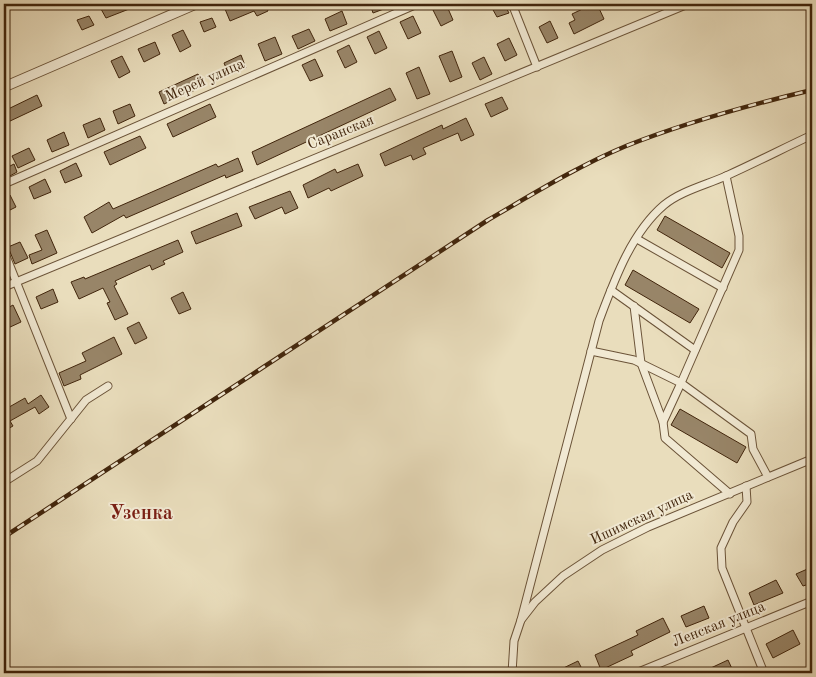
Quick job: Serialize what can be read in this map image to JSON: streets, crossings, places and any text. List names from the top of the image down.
{
  "streets": {
    "street": [
      "Мерей улица",
      "Саранская",
      "Ишимская улица",
      "Ленская улица"
    ]
  },
  "districts": ["Узенка"]
}
